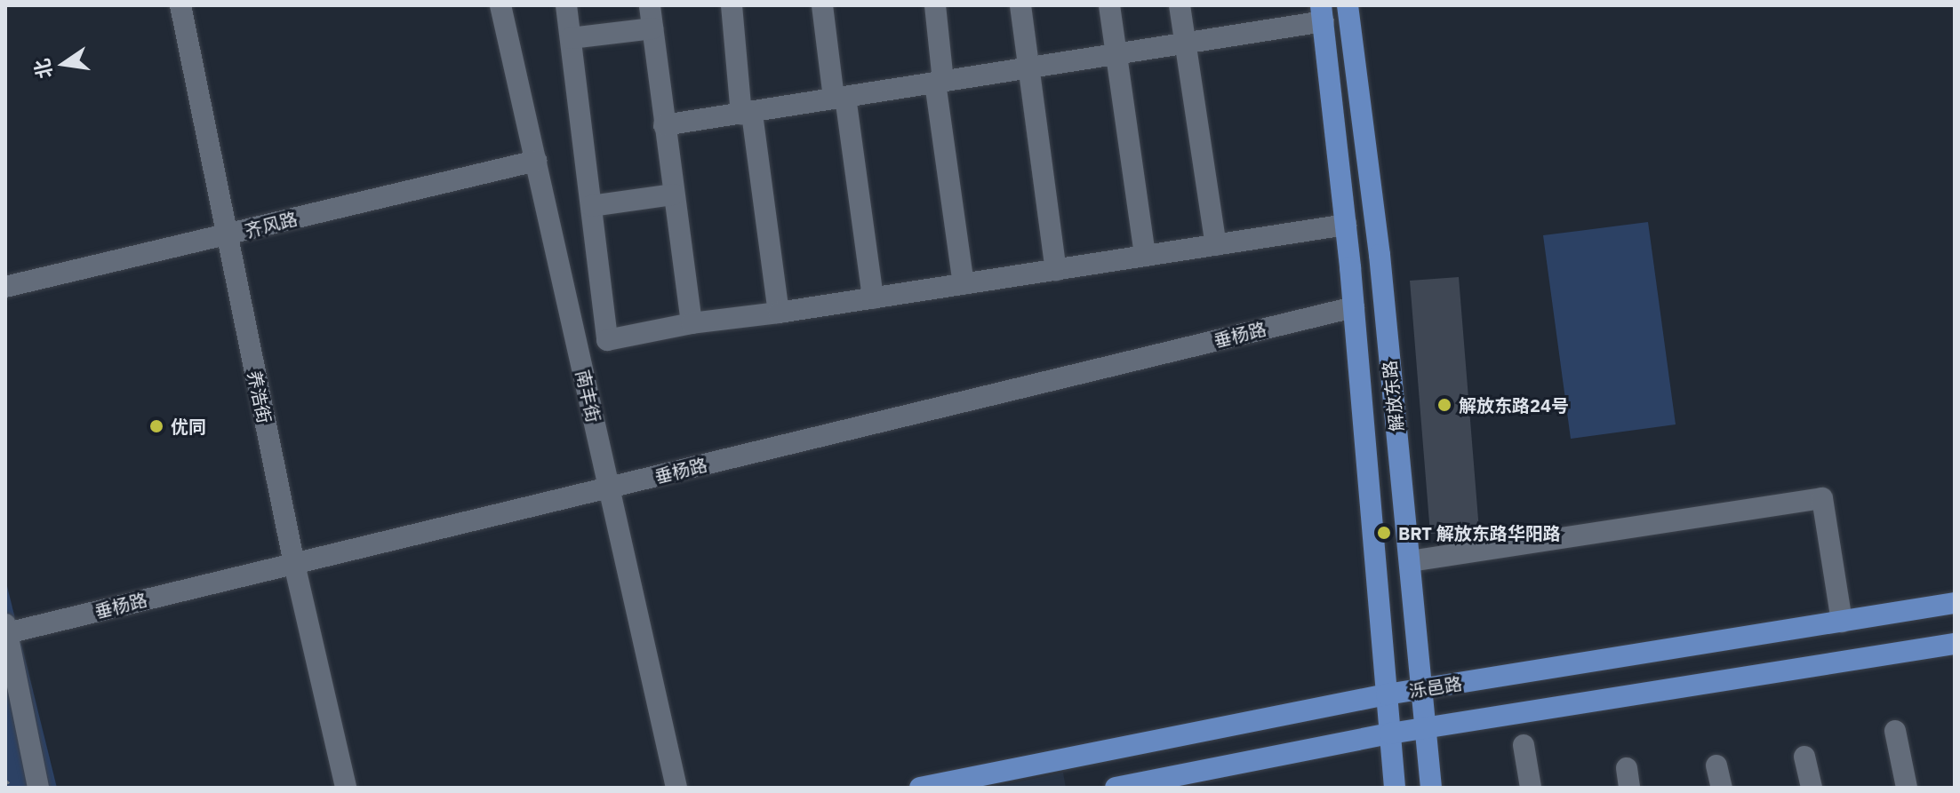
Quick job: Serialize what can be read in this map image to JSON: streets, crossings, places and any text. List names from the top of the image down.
{
  "streets": {
    "main road": ["解放东路", "泺邑路"],
    "street": [
      "齐风路",
      "垂杨路",
      "南丰街",
      "养浩街"
    ]
  },
  "crossings": [
    ["齐风路", "南丰街"],
    ["齐风路", "养浩街"],
    ["垂杨路", "南丰街"],
    ["垂杨路", "解放东路"],
    ["垂杨路", "养浩街"],
    ["解放东路", "泺邑路"]
  ],
  "places": ["解放东路24号", "优同", "BRT 解放东路华阳路"],
  "north": "left"
}
